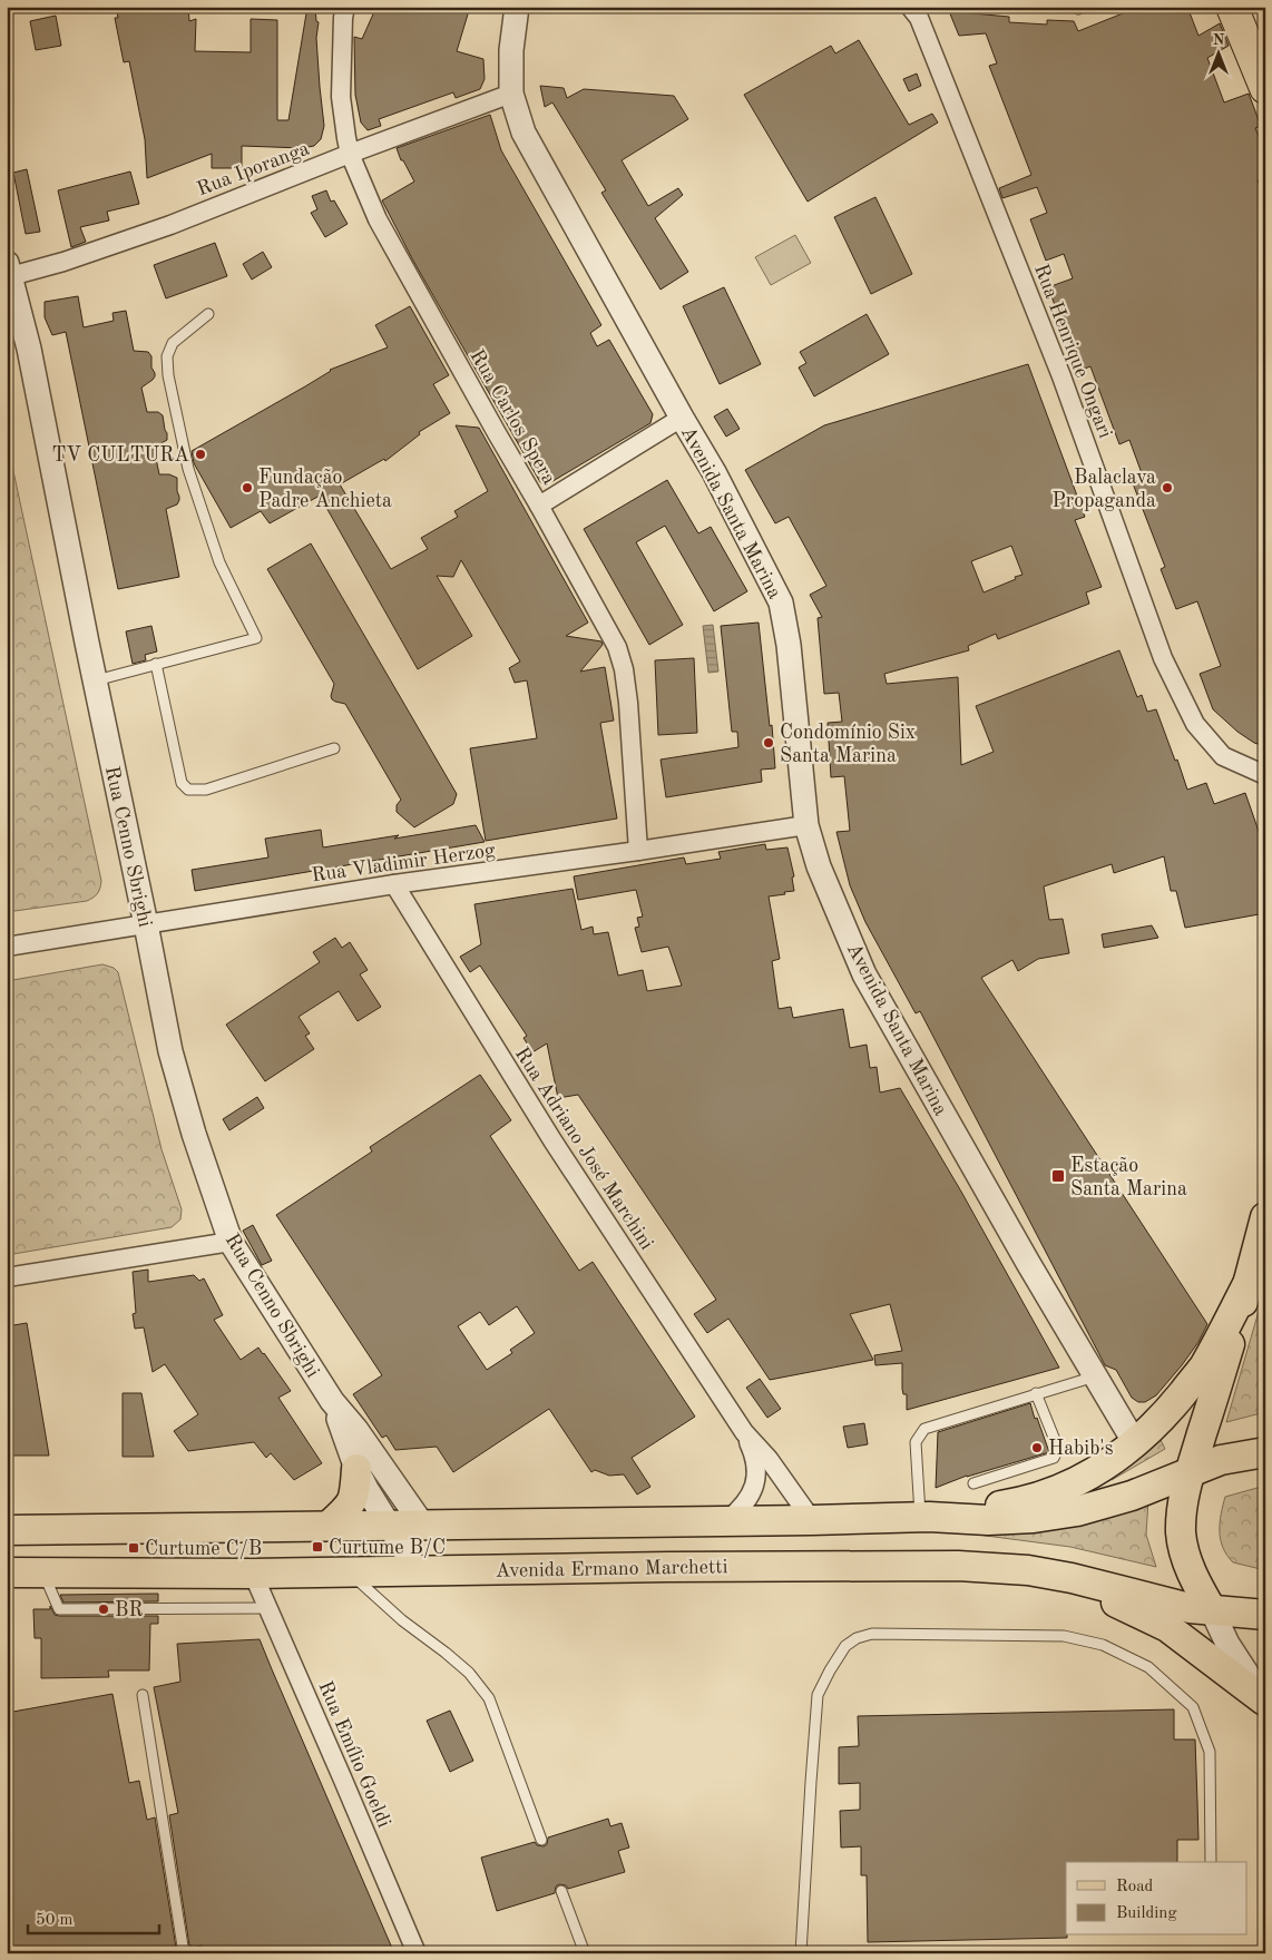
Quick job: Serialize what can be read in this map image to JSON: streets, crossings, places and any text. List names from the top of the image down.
{
  "streets": {
    "main road": ["Avenida Ermano Marchetti"],
    "street": [
      "Rua Iporanga",
      "Rua Henrique Ongari",
      "Rua Carlos Spera",
      "Avenida Santa Marina",
      "Rua Cenno Sbrighi",
      "Rua Vladimir Herzog",
      "Rua Adriano José Marchini",
      "Rua Emílio Goeldi"
    ]
  },
  "crossings": [
    ["Rua Iporanga", "Rua Carlos Spera"],
    ["Rua Iporanga", "Avenida Santa Marina"],
    ["Rua Iporanga", "Rua Cenno Sbrighi"],
    ["Rua Carlos Spera", "Rua Vladimir Herzog"],
    ["Avenida Santa Marina", "Rua Vladimir Herzog"],
    ["Rua Cenno Sbrighi", "Rua Vladimir Herzog"],
    ["Rua Cenno Sbrighi", "Avenida Ermano Marchetti"],
    ["Rua Vladimir Herzog", "Rua Adriano José Marchini"],
    ["Avenida Ermano Marchetti", "Rua Emílio Goeldi"]
  ],
  "places": {
    "other": [
      "TV CULTURA",
      "Fundação Padre Anchieta",
      "Balaclava Propaganda",
      "Condomínio Six Santa Marina",
      "Habib's",
      "BR"
    ],
    "transit": ["Estação Santa Marina", "Curtume B/C", "Curtume C/B"]
  },
  "legend": ["Road", "Building"],
  "scale_bar": "50 m",
  "north": "top"
}
